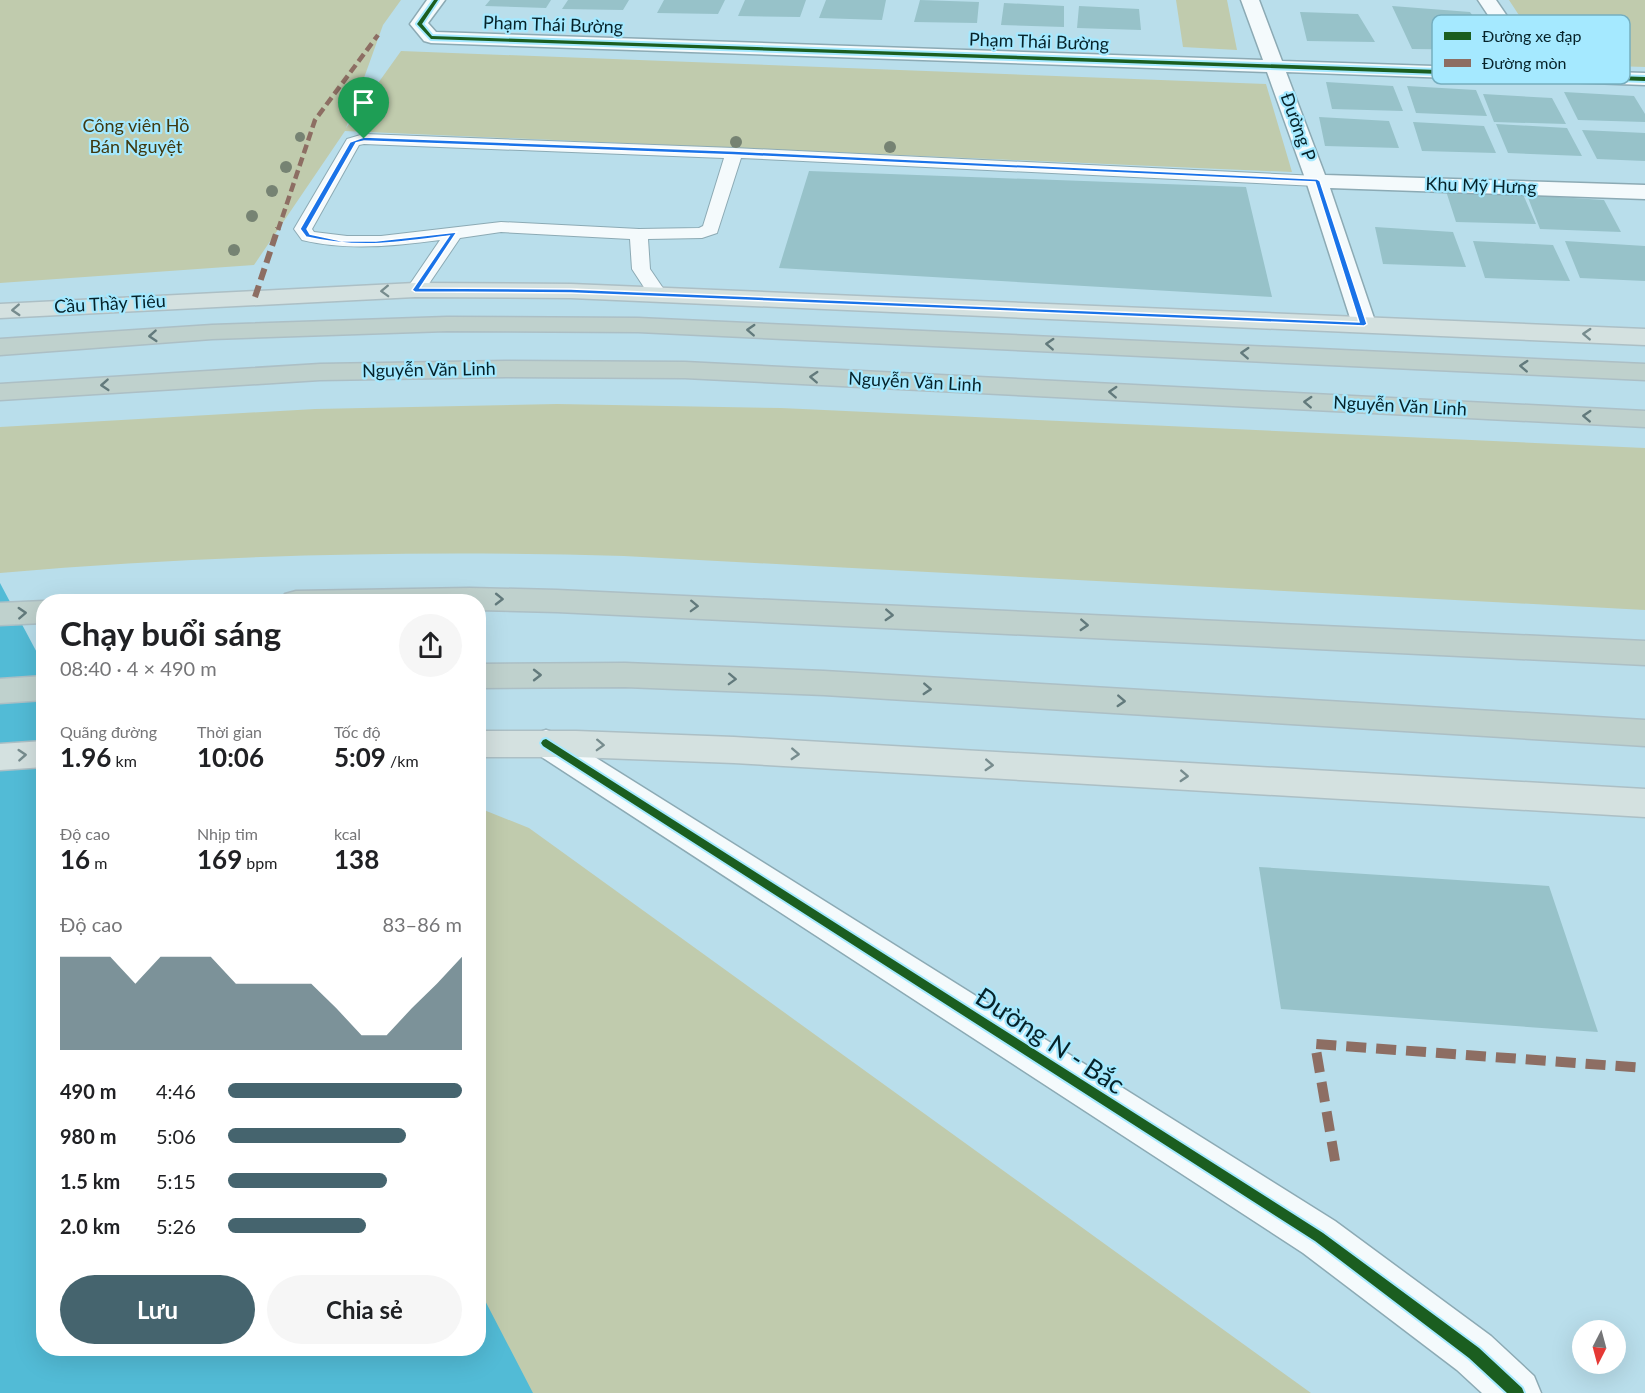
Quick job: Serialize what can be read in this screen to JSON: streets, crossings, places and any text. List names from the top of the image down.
{
  "streets": {
    "highway": ["Cầu Thầy Tiêu", "Nguyễn Văn Linh"],
    "street": [
      "Phạm Thái Bường",
      "Đường P",
      "Khu Mỹ Hưng",
      "Đường N - Bắc"
    ]
  },
  "crossings": [
    ["Phạm Thái Bường", "Đường P"],
    ["Đường P", "Khu Mỹ Hưng"]
  ],
  "parks": ["Công viên Hồ Bán Nguyệt"],
  "legend": ["Đường xe đạp", "Đường mòn"],
  "north": "bottom",
  "page": {
    "heading": ["Chạy buổi sáng", "08:40 · 4 × 490 m"],
    "stats": [
      ["Quãng đường", "1.96 km"],
      ["Thời gian", "10:06"],
      ["Tốc độ", "5:09 /km"],
      ["Độ cao", "16 m"],
      ["Nhịp tim", "169 bpm"],
      ["kcal", "138"]
    ],
    "chart": ["Độ cao", "83–86 m"],
    "list": [
      {
        "name": "490 m",
        "note": "4:46"
      },
      {
        "name": "980 m",
        "note": "5:06"
      },
      {
        "name": "1.5 km",
        "note": "5:15"
      },
      {
        "name": "2.0 km",
        "note": "5:26"
      }
    ],
    "buttons": ["Lưu", "Chia sẻ"]
  }
}
